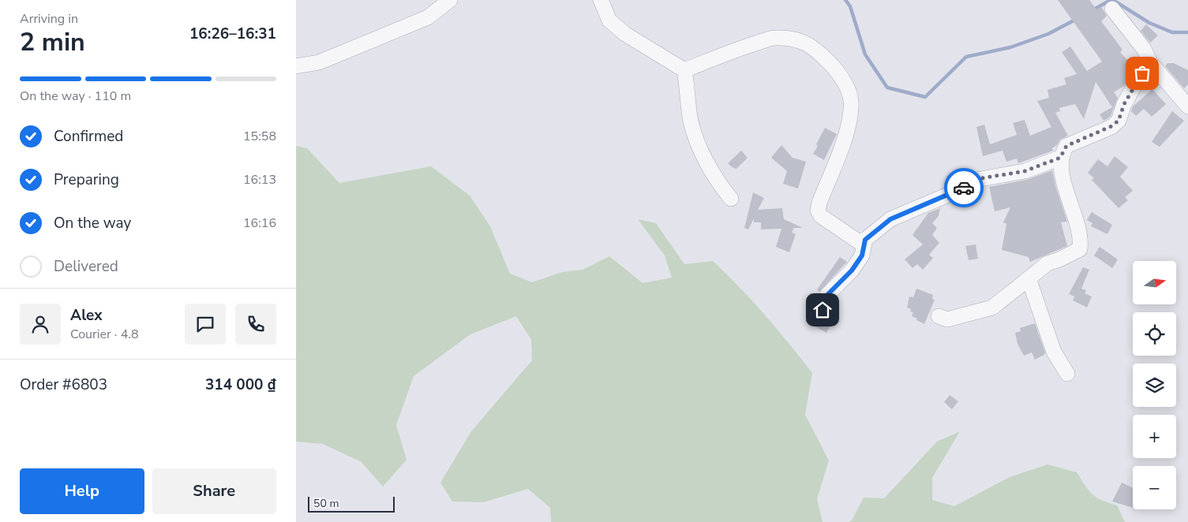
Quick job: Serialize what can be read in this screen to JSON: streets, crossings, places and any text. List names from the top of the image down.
{
  "scale_bar": "50 m",
  "north": "right",
  "page": {
    "heading": ["2 min", "Arriving in", "16:26–16:31"],
    "panel": [
      "Alex",
      "Courier · 4.8",
      "Order #6803",
      "314 000 ₫"
    ],
    "bar": "On the way · 110 m",
    "list": [
      ["Confirmed", "15:58"],
      ["Preparing", "16:13"],
      ["On the way", "16:16"],
      "Delivered"
    ],
    "map_buttons": ["+", "−"],
    "buttons": ["Help", "Share"],
    "scale": "50 m"
  }
}
